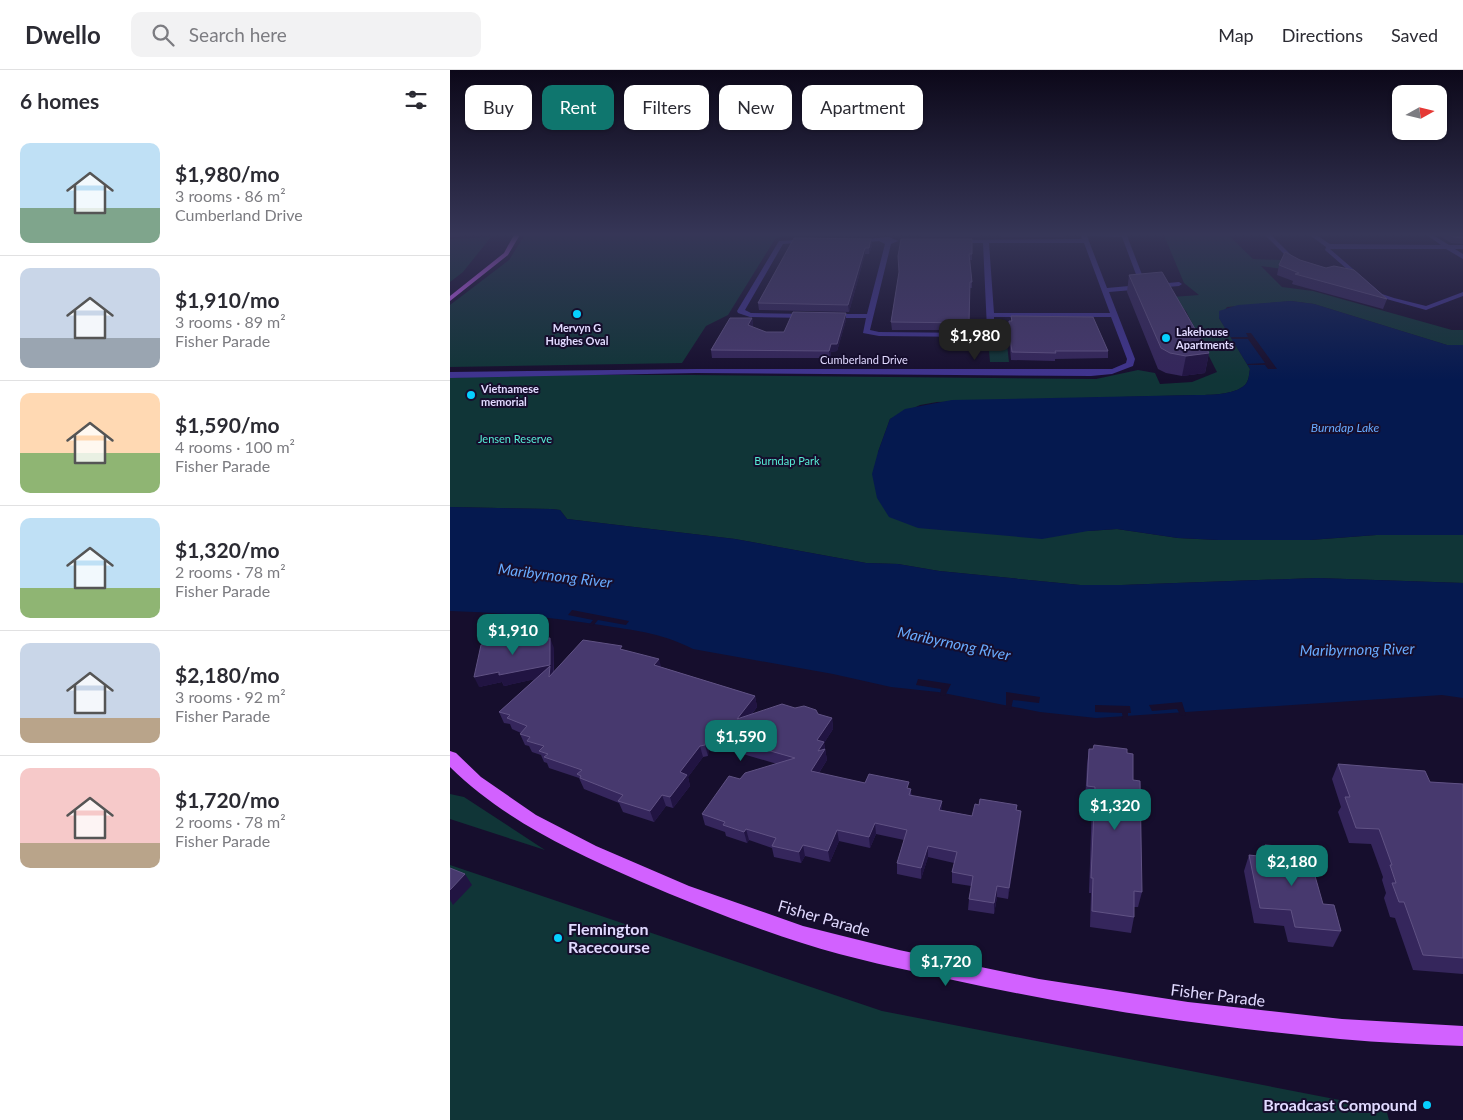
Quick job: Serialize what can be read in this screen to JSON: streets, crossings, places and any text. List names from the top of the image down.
{
  "streets": {
    "main road": ["Fisher Parade"],
    "street": ["Cumberland Drive"]
  },
  "water": ["Burndap Lake", "Maribyrnong River"],
  "parks": ["Jensen Reserve", "Burndap Park"],
  "places": [
    "Mervyn G Hughes Oval",
    "Lakehouse Apartments",
    "Vietnamese memorial",
    "Flemington Racecourse",
    "Broadcast Compound"
  ],
  "north": "right",
  "page": {
    "header": "Dwello",
    "search": "Search here",
    "nav": ["Map", "Directions", "Saved"],
    "heading": "6 homes",
    "chip": [
      "Buy",
      "Rent",
      "Filters",
      "New",
      "Apartment"
    ],
    "list": [
      {
        "name": "$1,980/mo",
        "note": "3 rooms · 86 m² · Cumberland Drive"
      },
      {
        "name": "$1,910/mo",
        "note": "3 rooms · 89 m² · Fisher Parade"
      },
      {
        "name": "$1,590/mo",
        "note": "4 rooms · 100 m² · Fisher Parade"
      },
      {
        "name": "$1,320/mo",
        "note": "2 rooms · 78 m² · Fisher Parade"
      },
      {
        "name": "$2,180/mo",
        "note": "3 rooms · 92 m² · Fisher Parade"
      },
      {
        "name": "$1,720/mo",
        "note": "2 rooms · 78 m² · Fisher Parade"
      }
    ],
    "price": [
      "$1,980",
      "$1,910",
      "$1,590",
      "$1,320",
      "$2,180",
      "$1,720"
    ]
  }
}
